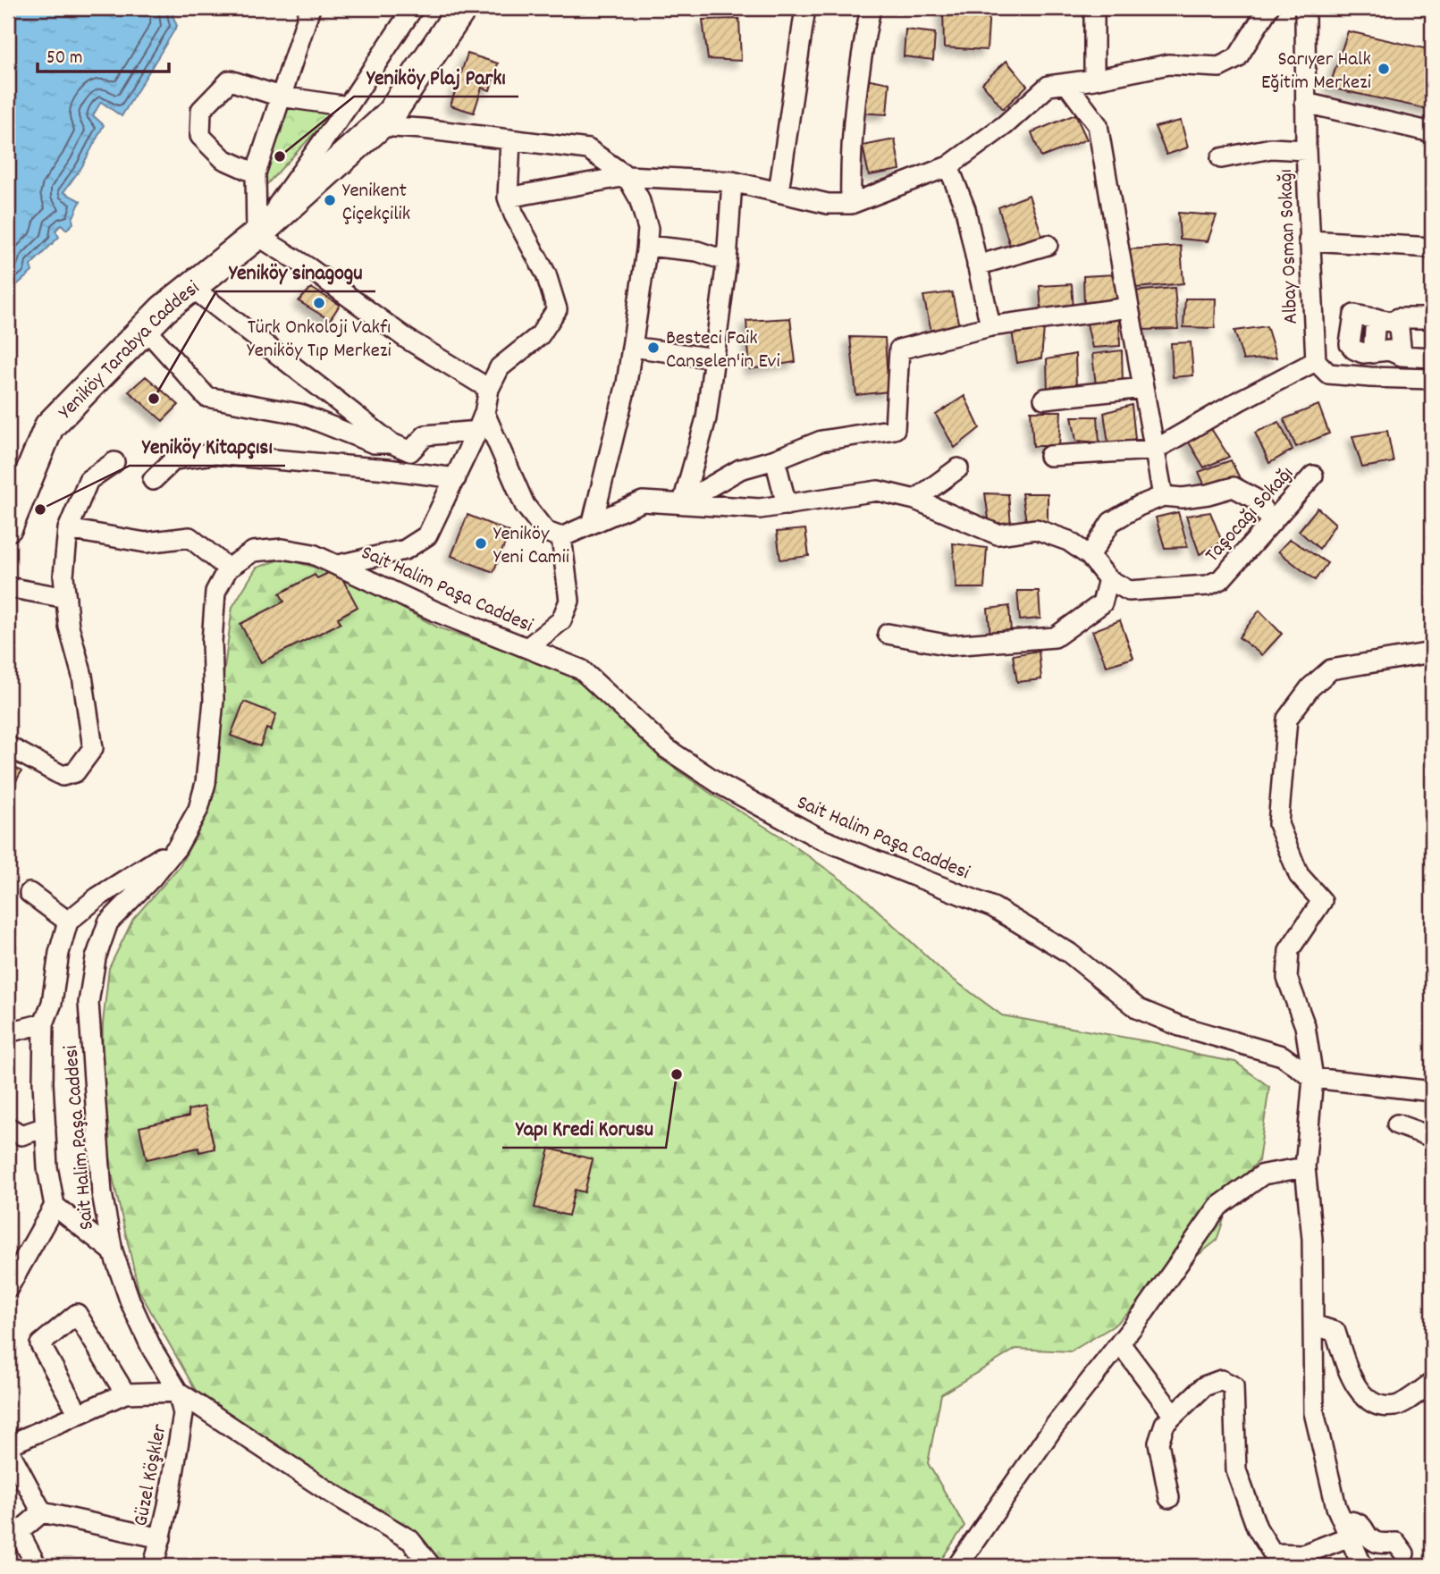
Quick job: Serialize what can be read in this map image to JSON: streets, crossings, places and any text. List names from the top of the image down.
{
  "streets": {
    "main road": ["Yeniköy Tarabya Caddesi"],
    "street": [
      "Albay Osman Sokağı",
      "Taşocağı Sokağı",
      "Sait Halim Paşa Caddesi",
      "Güzel Köşkler"
    ]
  },
  "crossings": [
    ["Sait Halim Paşa Caddesi", "Güzel Köşkler"]
  ],
  "places": [
    "Sarıyer Halk Eğitim Merkezi",
    "Yeniköy Plaj Parkı",
    "Yenikent Çiçekçilik",
    "Türk Onkoloji Vakfı Yeniköy Tıp Merkezi",
    "Besteci Faik Canselen'in Evi",
    "Yeniköy sinagogu",
    "Yeniköy Kitapçısı",
    "Yeniköy Yeni Camii",
    "Yapı Kredi Korusu"
  ],
  "scale_bar": "50 m"
}
